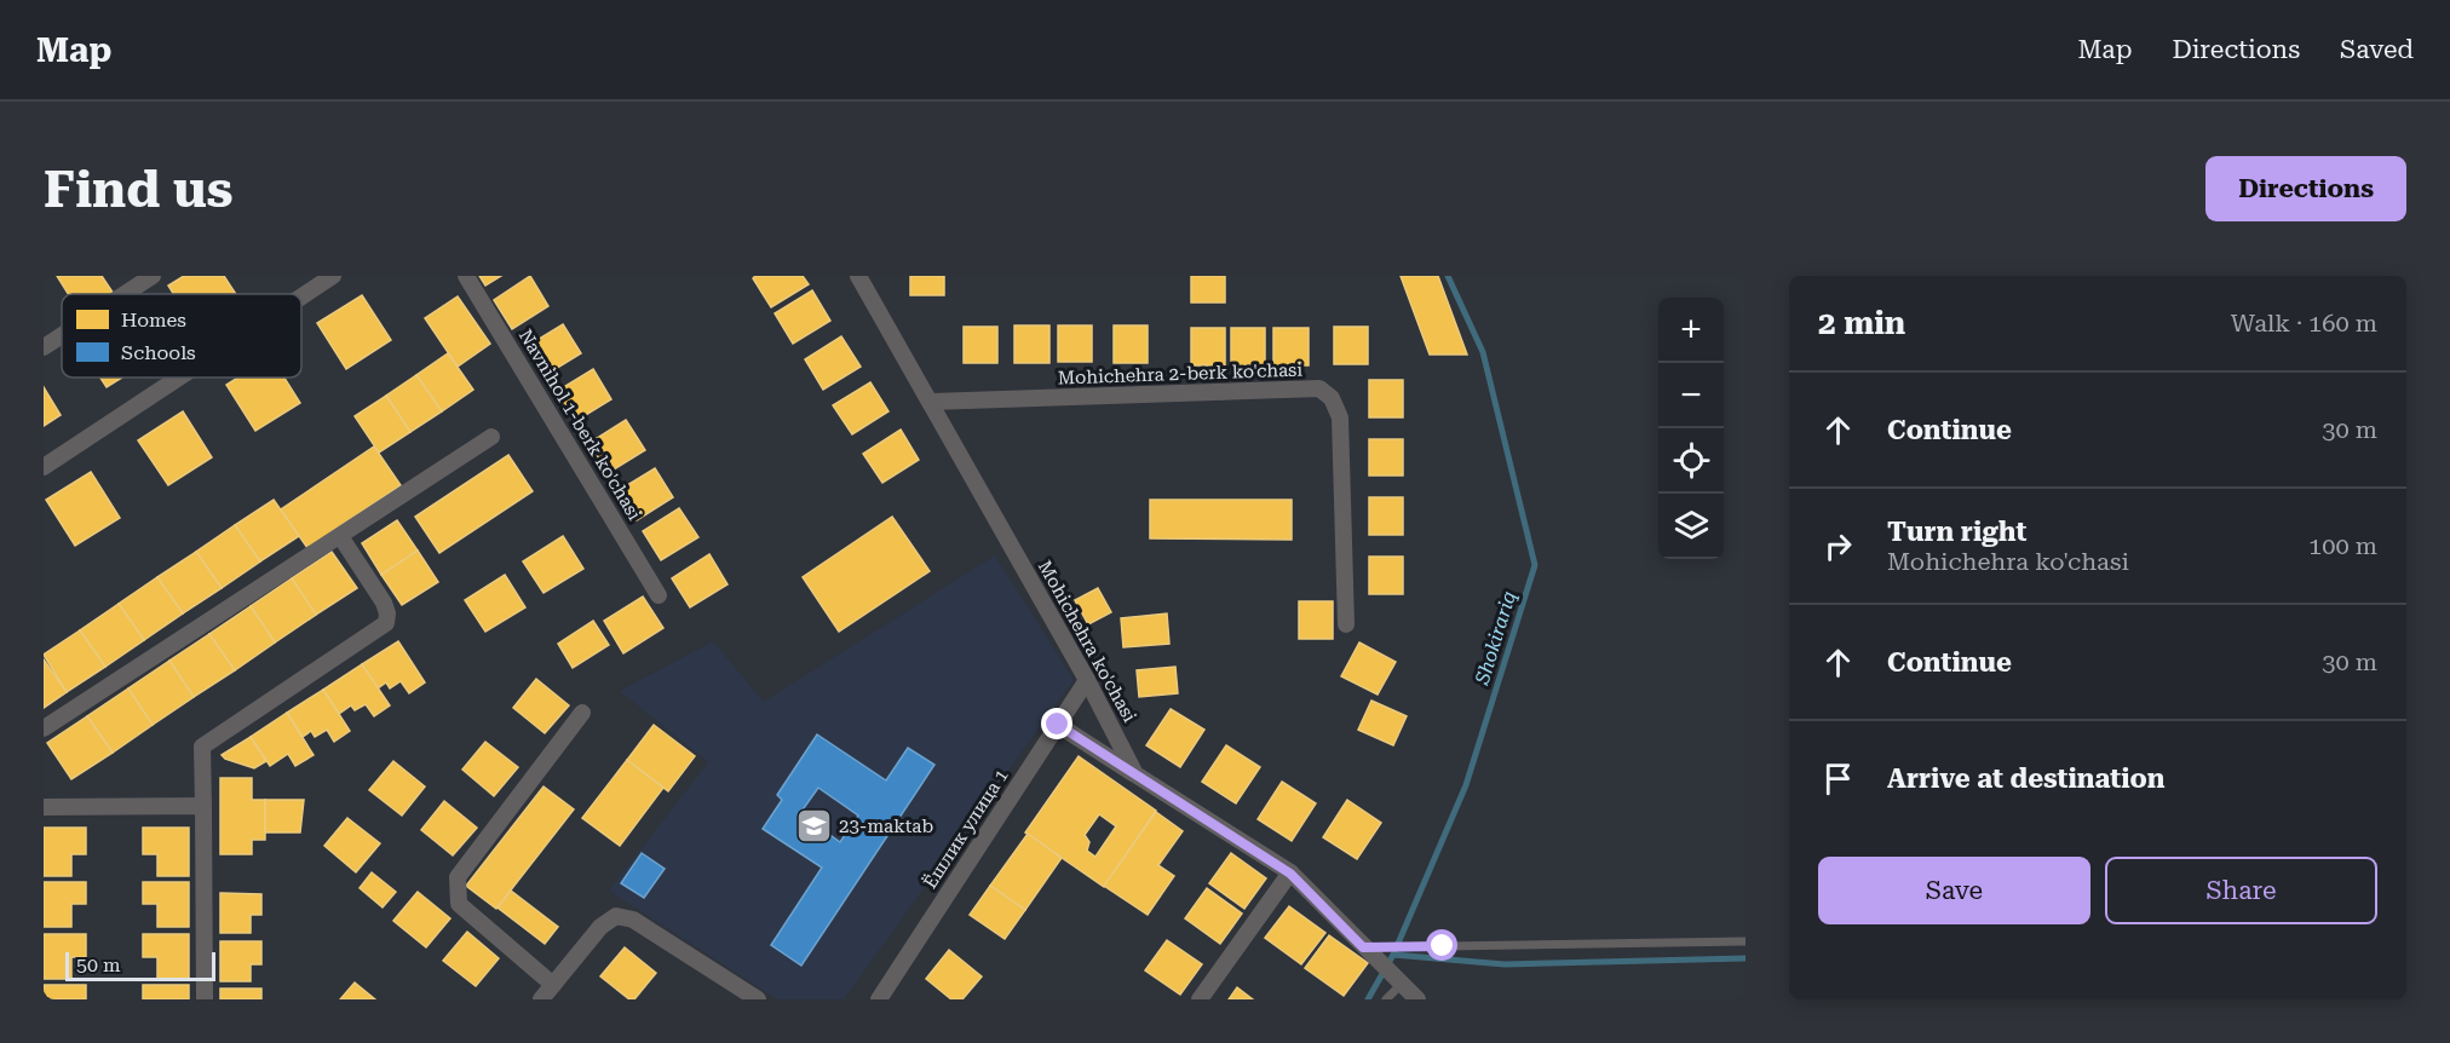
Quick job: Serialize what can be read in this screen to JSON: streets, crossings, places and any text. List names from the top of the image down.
{
  "streets": {
    "street": [
      "Mohichehra 2-berk ko'chasi",
      "Navnihol 1-berk ko'chasi",
      "Mohichehra ko'chasi",
      "Ёшлик улица 1"
    ]
  },
  "crossings": [
    ["Mohichehra 2-berk ko'chasi", "Mohichehra ko'chasi"],
    ["Mohichehra ko'chasi", "Ёшлик улица 1"]
  ],
  "water": ["Shokirariq"],
  "places": {
    "school or university": ["23-maktab"]
  },
  "legend": ["Homes", "Schools"],
  "scale_bar": "50 m",
  "page": {
    "header": "Map",
    "nav": ["Map", "Directions", "Saved"],
    "buttons": [
      "Directions",
      ["Save", "Share"]
    ],
    "title": "Find us",
    "heading": ["2 min", "Walk · 160 m"],
    "map_buttons": ["+", "−"],
    "list": [
      ["Continue", "30 m"],
      ["Turn right", "Mohichehra ko'chasi", "100 m"],
      ["Continue", "30 m"],
      "Arrive at destination"
    ],
    "scale": "50 m"
  }
}
